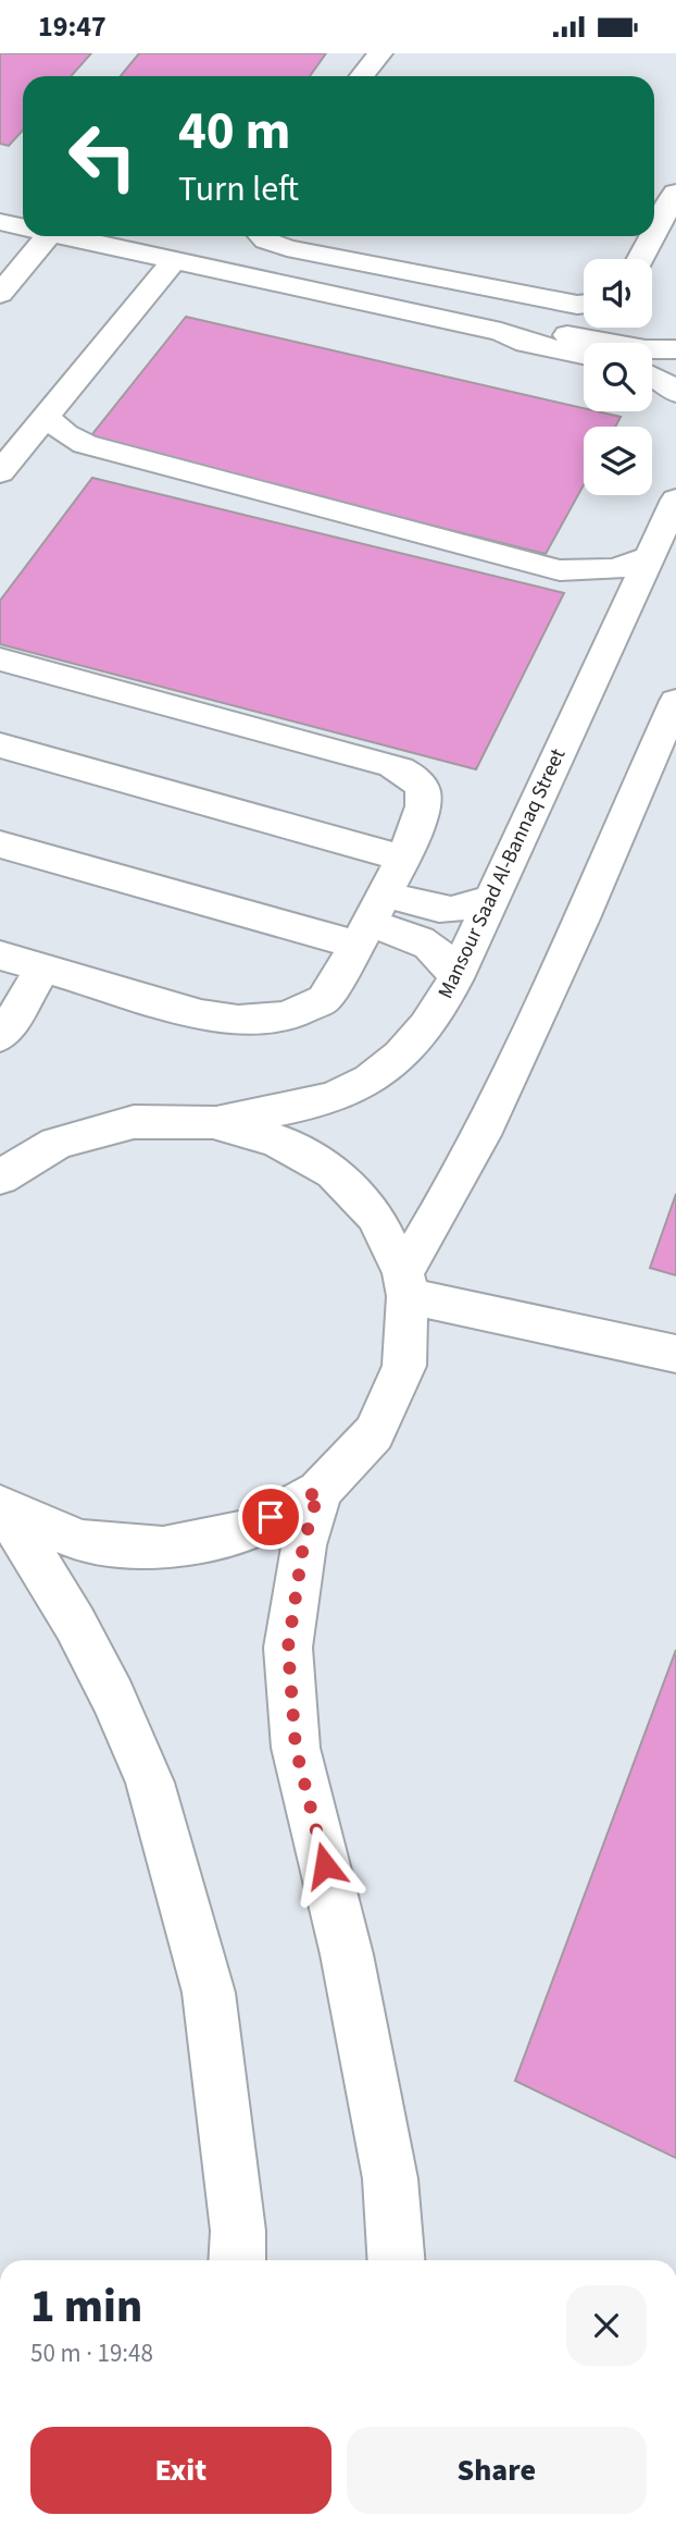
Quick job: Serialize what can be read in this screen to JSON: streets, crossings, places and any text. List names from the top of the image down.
{
  "streets": {
    "street": ["Mansour Saad Al-Bannaq Street"]
  },
  "page": {
    "status": "19:47",
    "turn": ["40 m", "Turn left"],
    "heading": ["1 min", "50 m · 19:48"],
    "buttons": ["Exit", "Share"]
  }
}
